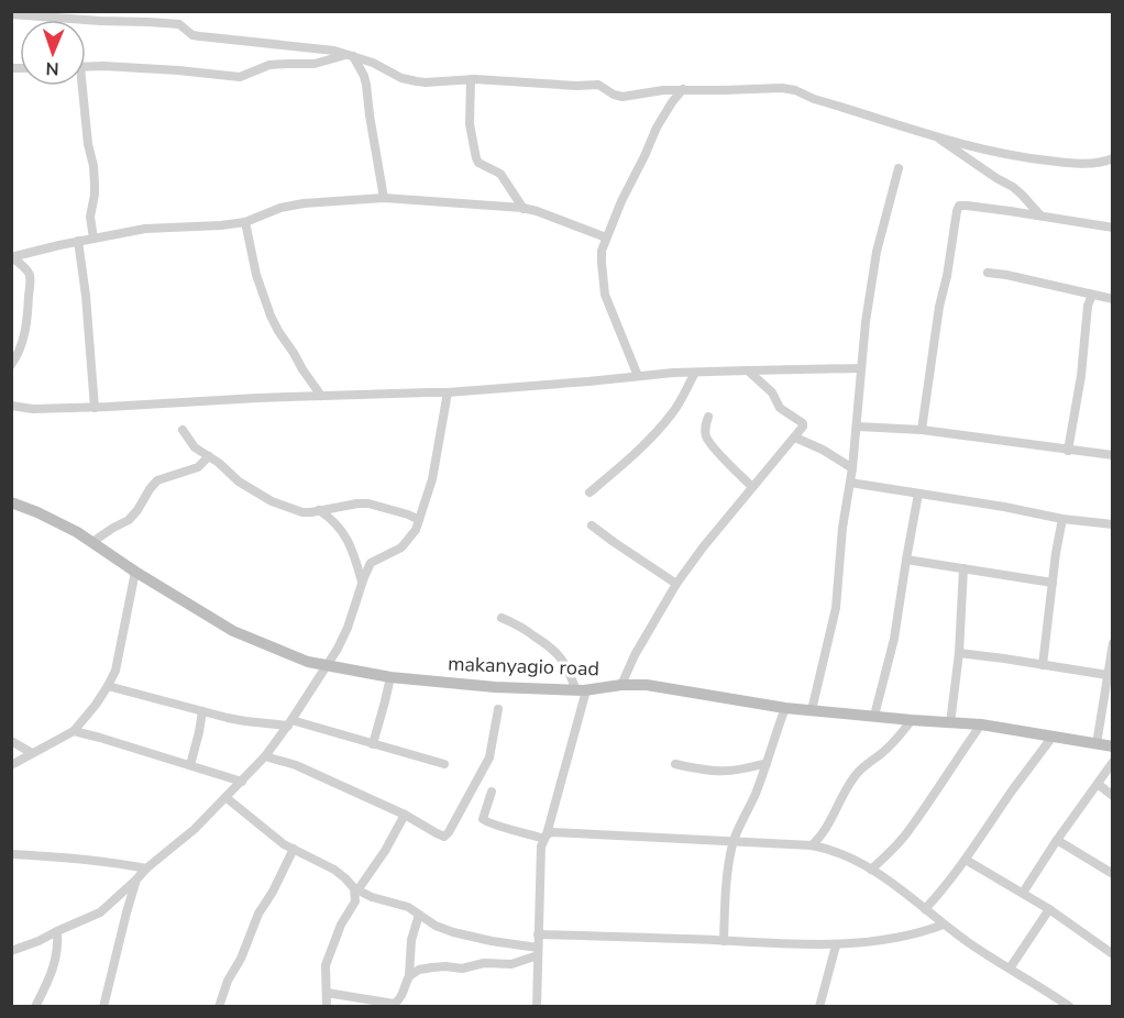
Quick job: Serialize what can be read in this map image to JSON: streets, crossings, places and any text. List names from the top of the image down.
{
  "streets": {
    "street": ["makanyagio road"]
  },
  "north": "bottom"
}
